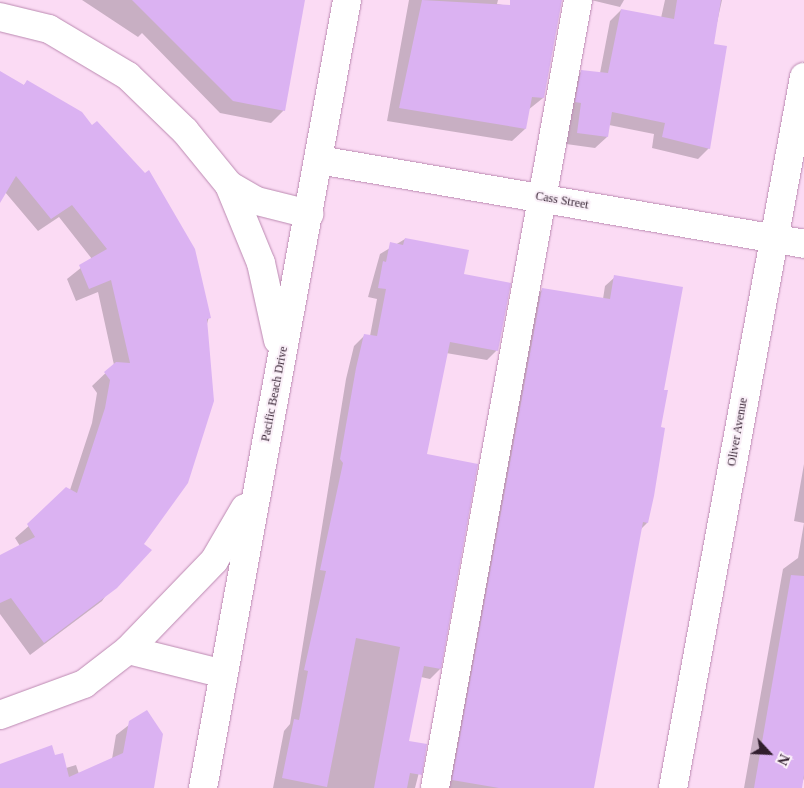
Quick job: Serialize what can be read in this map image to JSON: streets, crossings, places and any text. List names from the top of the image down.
{
  "streets": {
    "street": ["Cass Street", "Pacific Beach Drive", "Oliver Avenue"]
  },
  "crossings": [
    ["Cass Street", "Pacific Beach Drive"],
    ["Cass Street", "Oliver Avenue"]
  ],
  "north": "bottom right"
}
